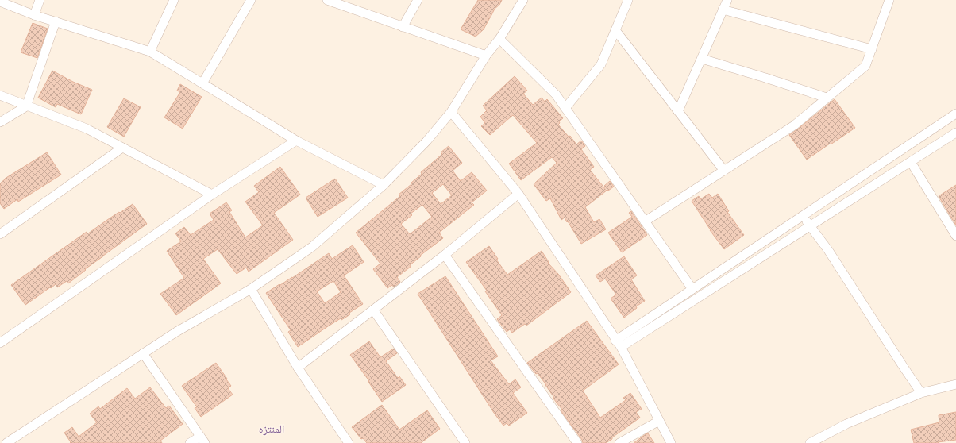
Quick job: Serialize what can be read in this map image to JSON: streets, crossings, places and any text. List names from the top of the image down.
{
  "districts": ["المنتزه"]
}
